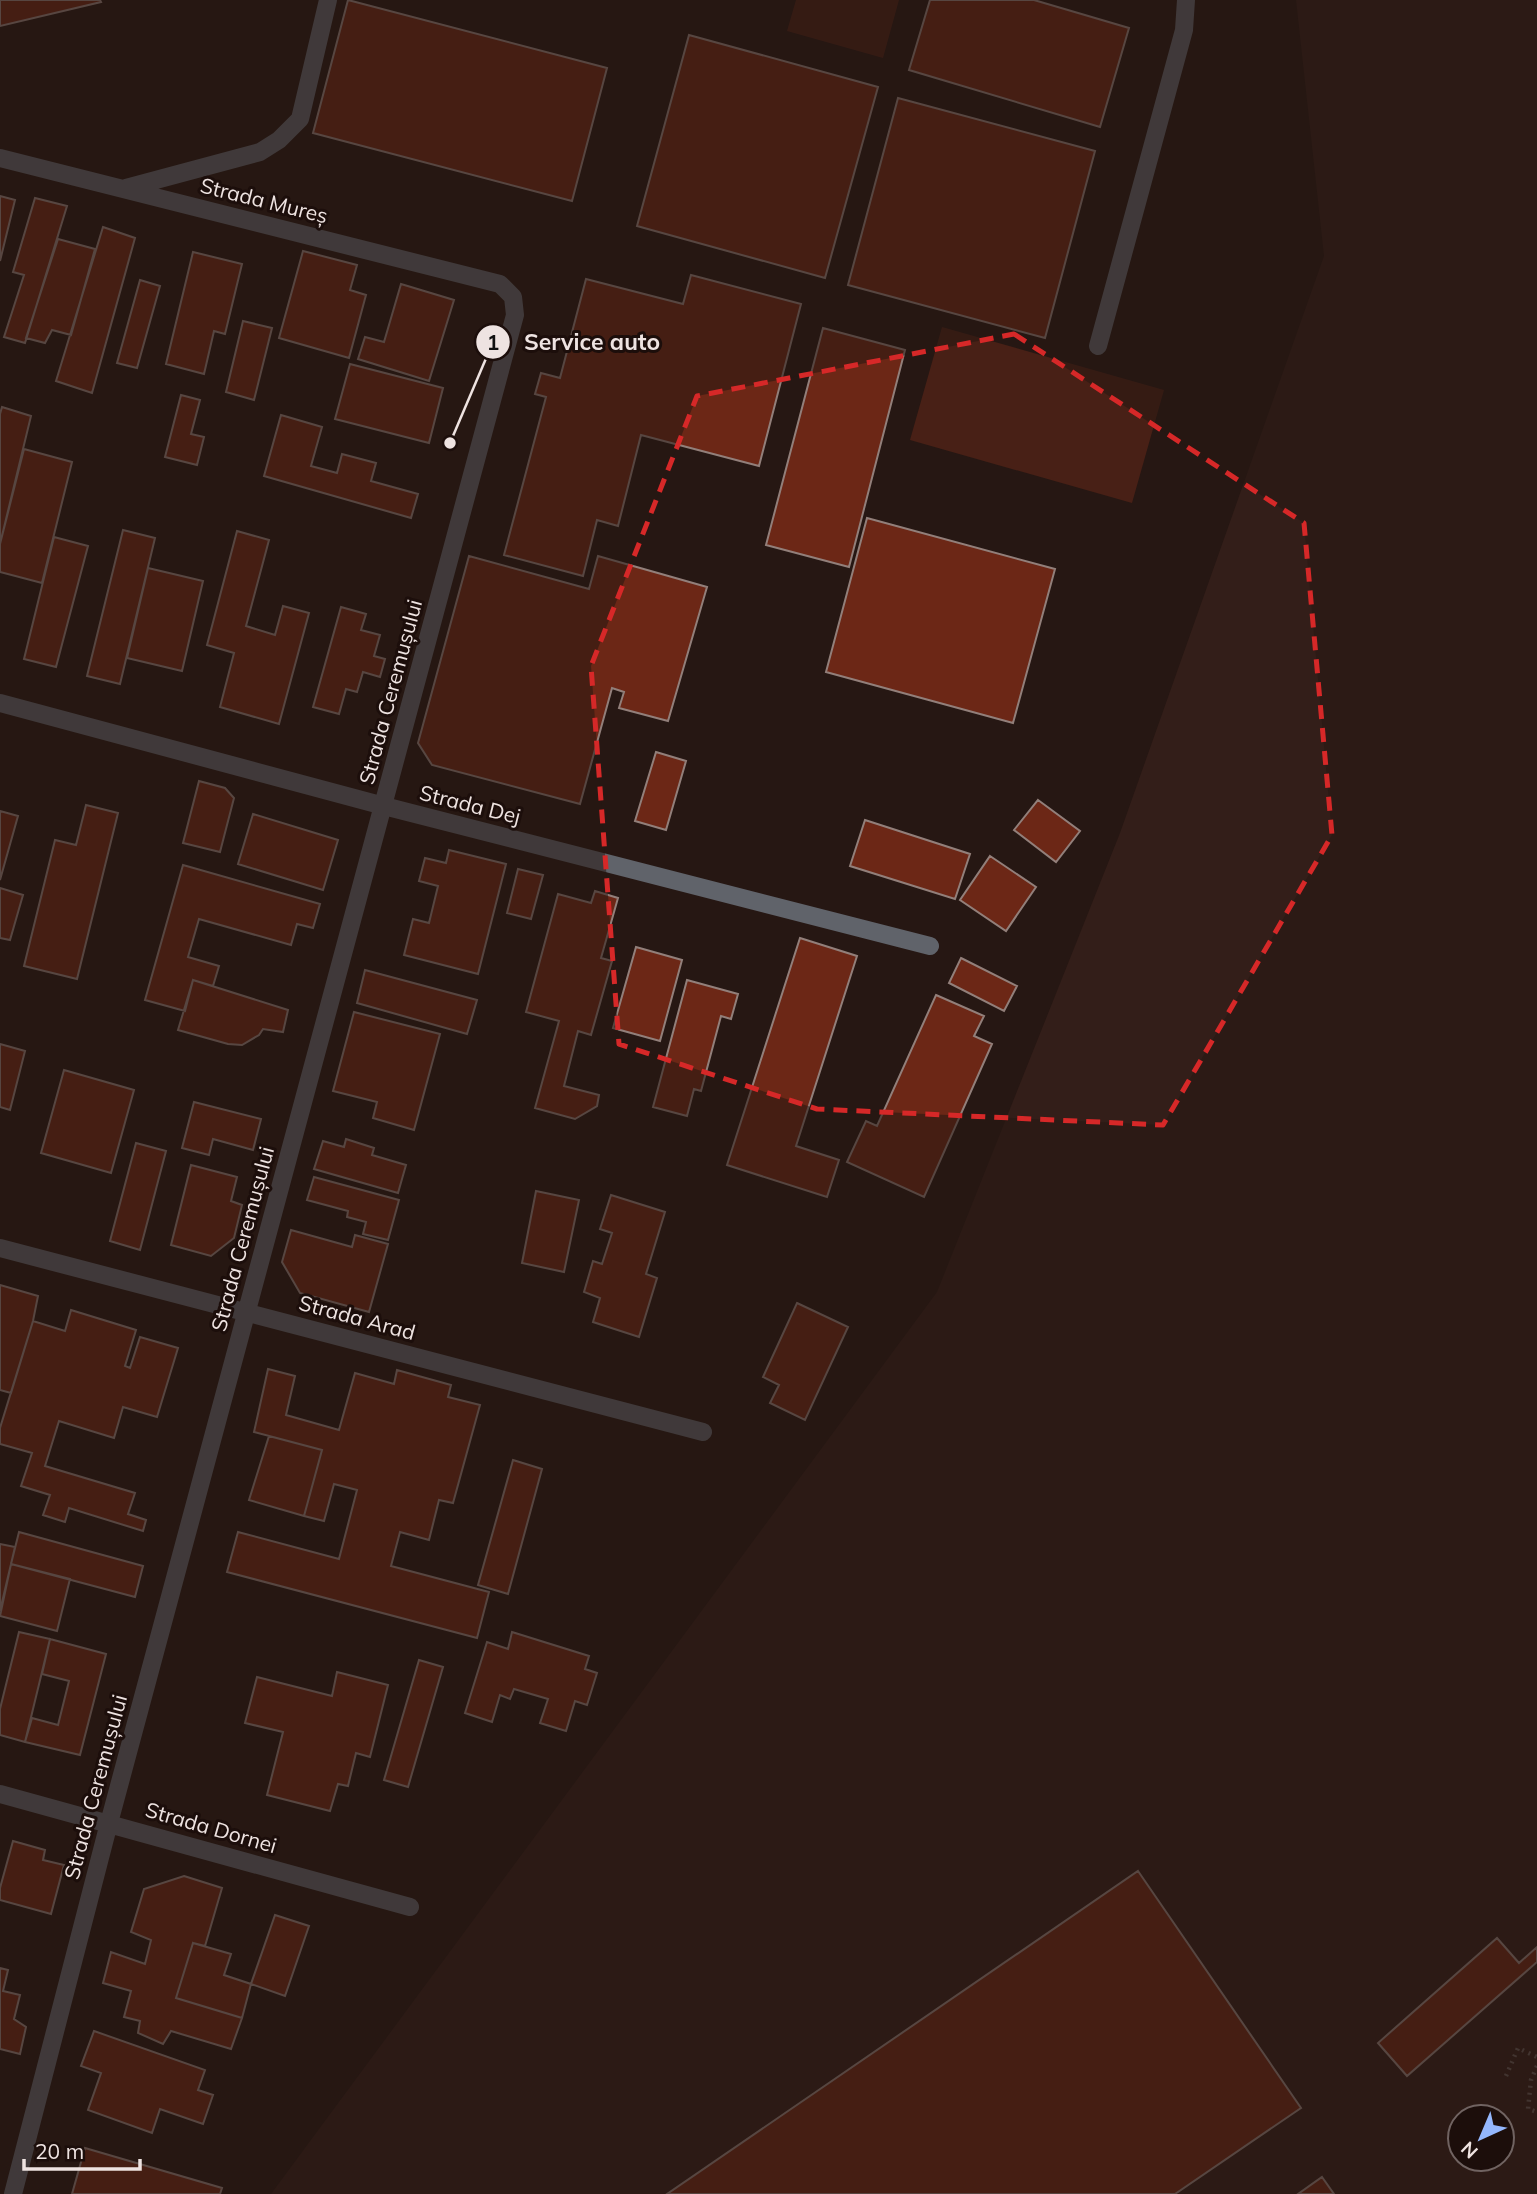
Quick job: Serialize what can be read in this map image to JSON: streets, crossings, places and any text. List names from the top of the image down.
{
  "streets": {
    "street": [
      "Strada Mureș",
      "Strada Ceremușului",
      "Strada Dej",
      "Strada Arad",
      "Strada Dornei"
    ]
  },
  "crossings": [
    ["Strada Mureș", "Strada Ceremușului"],
    ["Strada Ceremușului", "Strada Dej"],
    ["Strada Ceremușului", "Strada Arad"],
    ["Strada Ceremușului", "Strada Dornei"]
  ],
  "places": ["Service auto"],
  "scale_bar": "20 m",
  "north": "bottom left"
}
